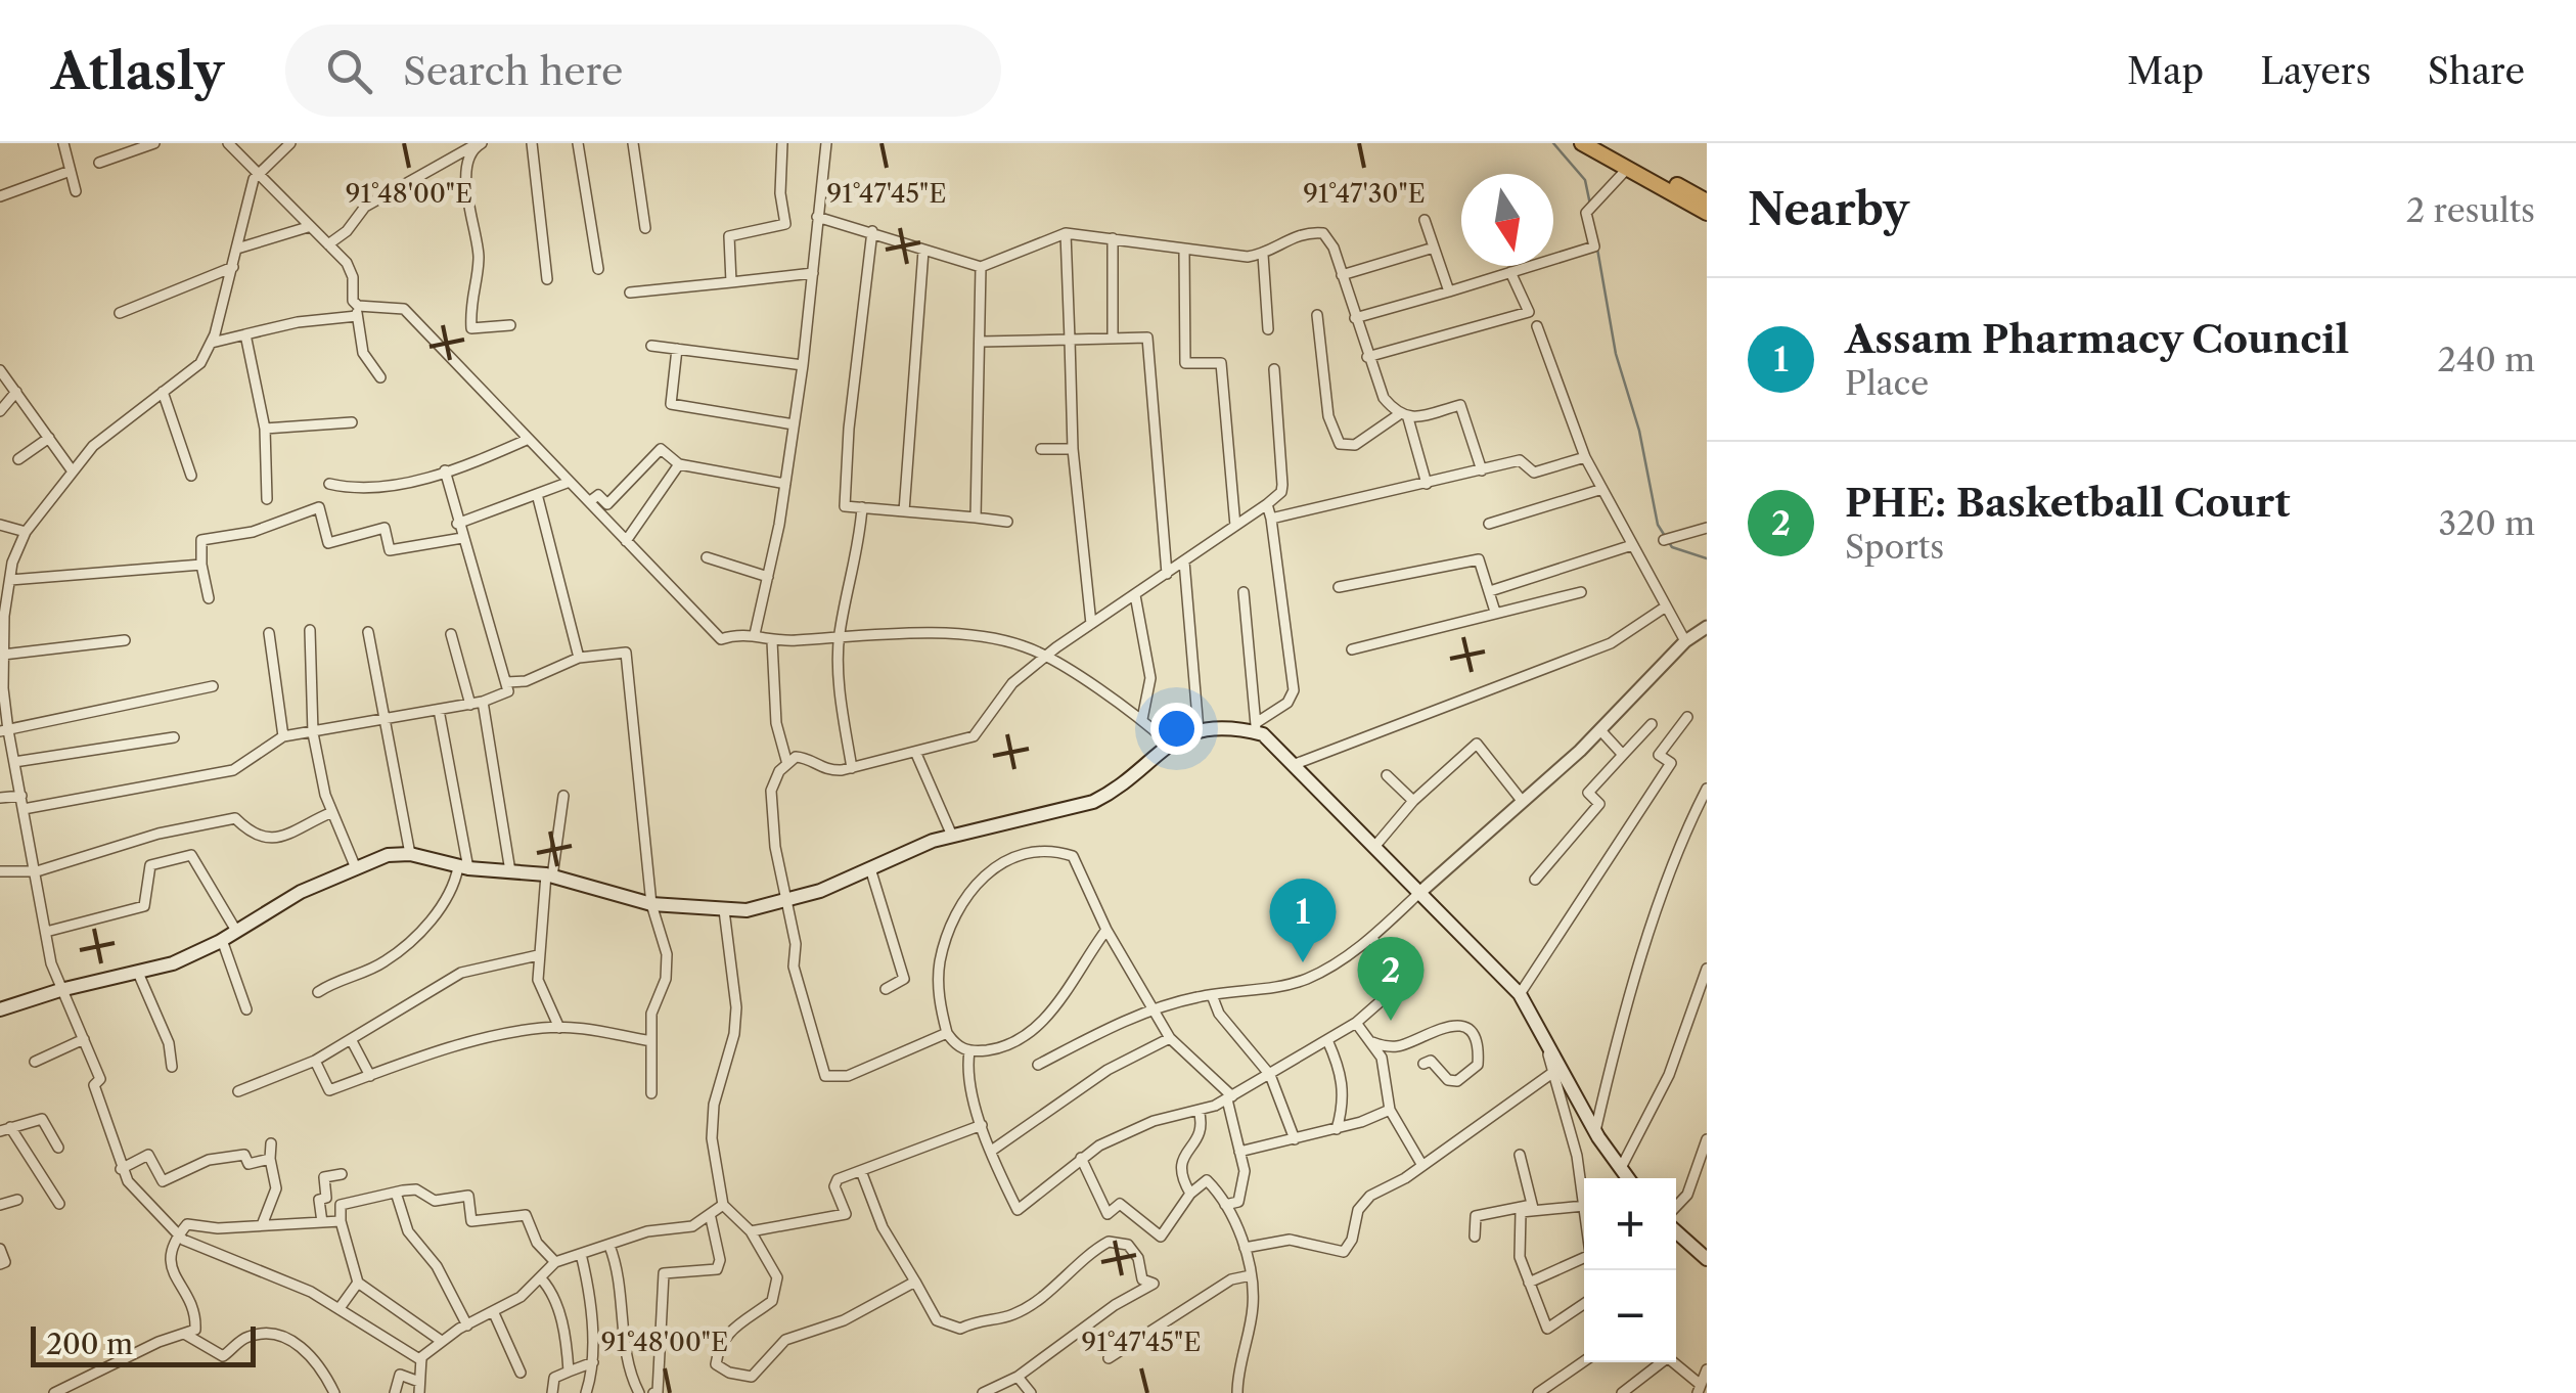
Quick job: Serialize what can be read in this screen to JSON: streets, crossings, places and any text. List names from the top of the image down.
{
  "scale_bar": "200 m",
  "north": "bottom",
  "page": {
    "header": "Atlasly",
    "search": "Search here",
    "nav": ["Map", "Layers", "Share"],
    "heading": ["Nearby", "2 results"],
    "list": [
      {
        "mark": "1",
        "name": "Assam Pharmacy Council",
        "note": "Place",
        "value": "240 m"
      },
      {
        "mark": "2",
        "name": "PHE: Basketball Court",
        "note": "Sports",
        "value": "320 m"
      }
    ],
    "pins": ["1", "2"],
    "map_buttons": ["+", "−"],
    "scale": "200 m"
  },
  "coordinates": ["91°48'00\"E", "91°47'45\"E", "91°47'30\"E"]
}
